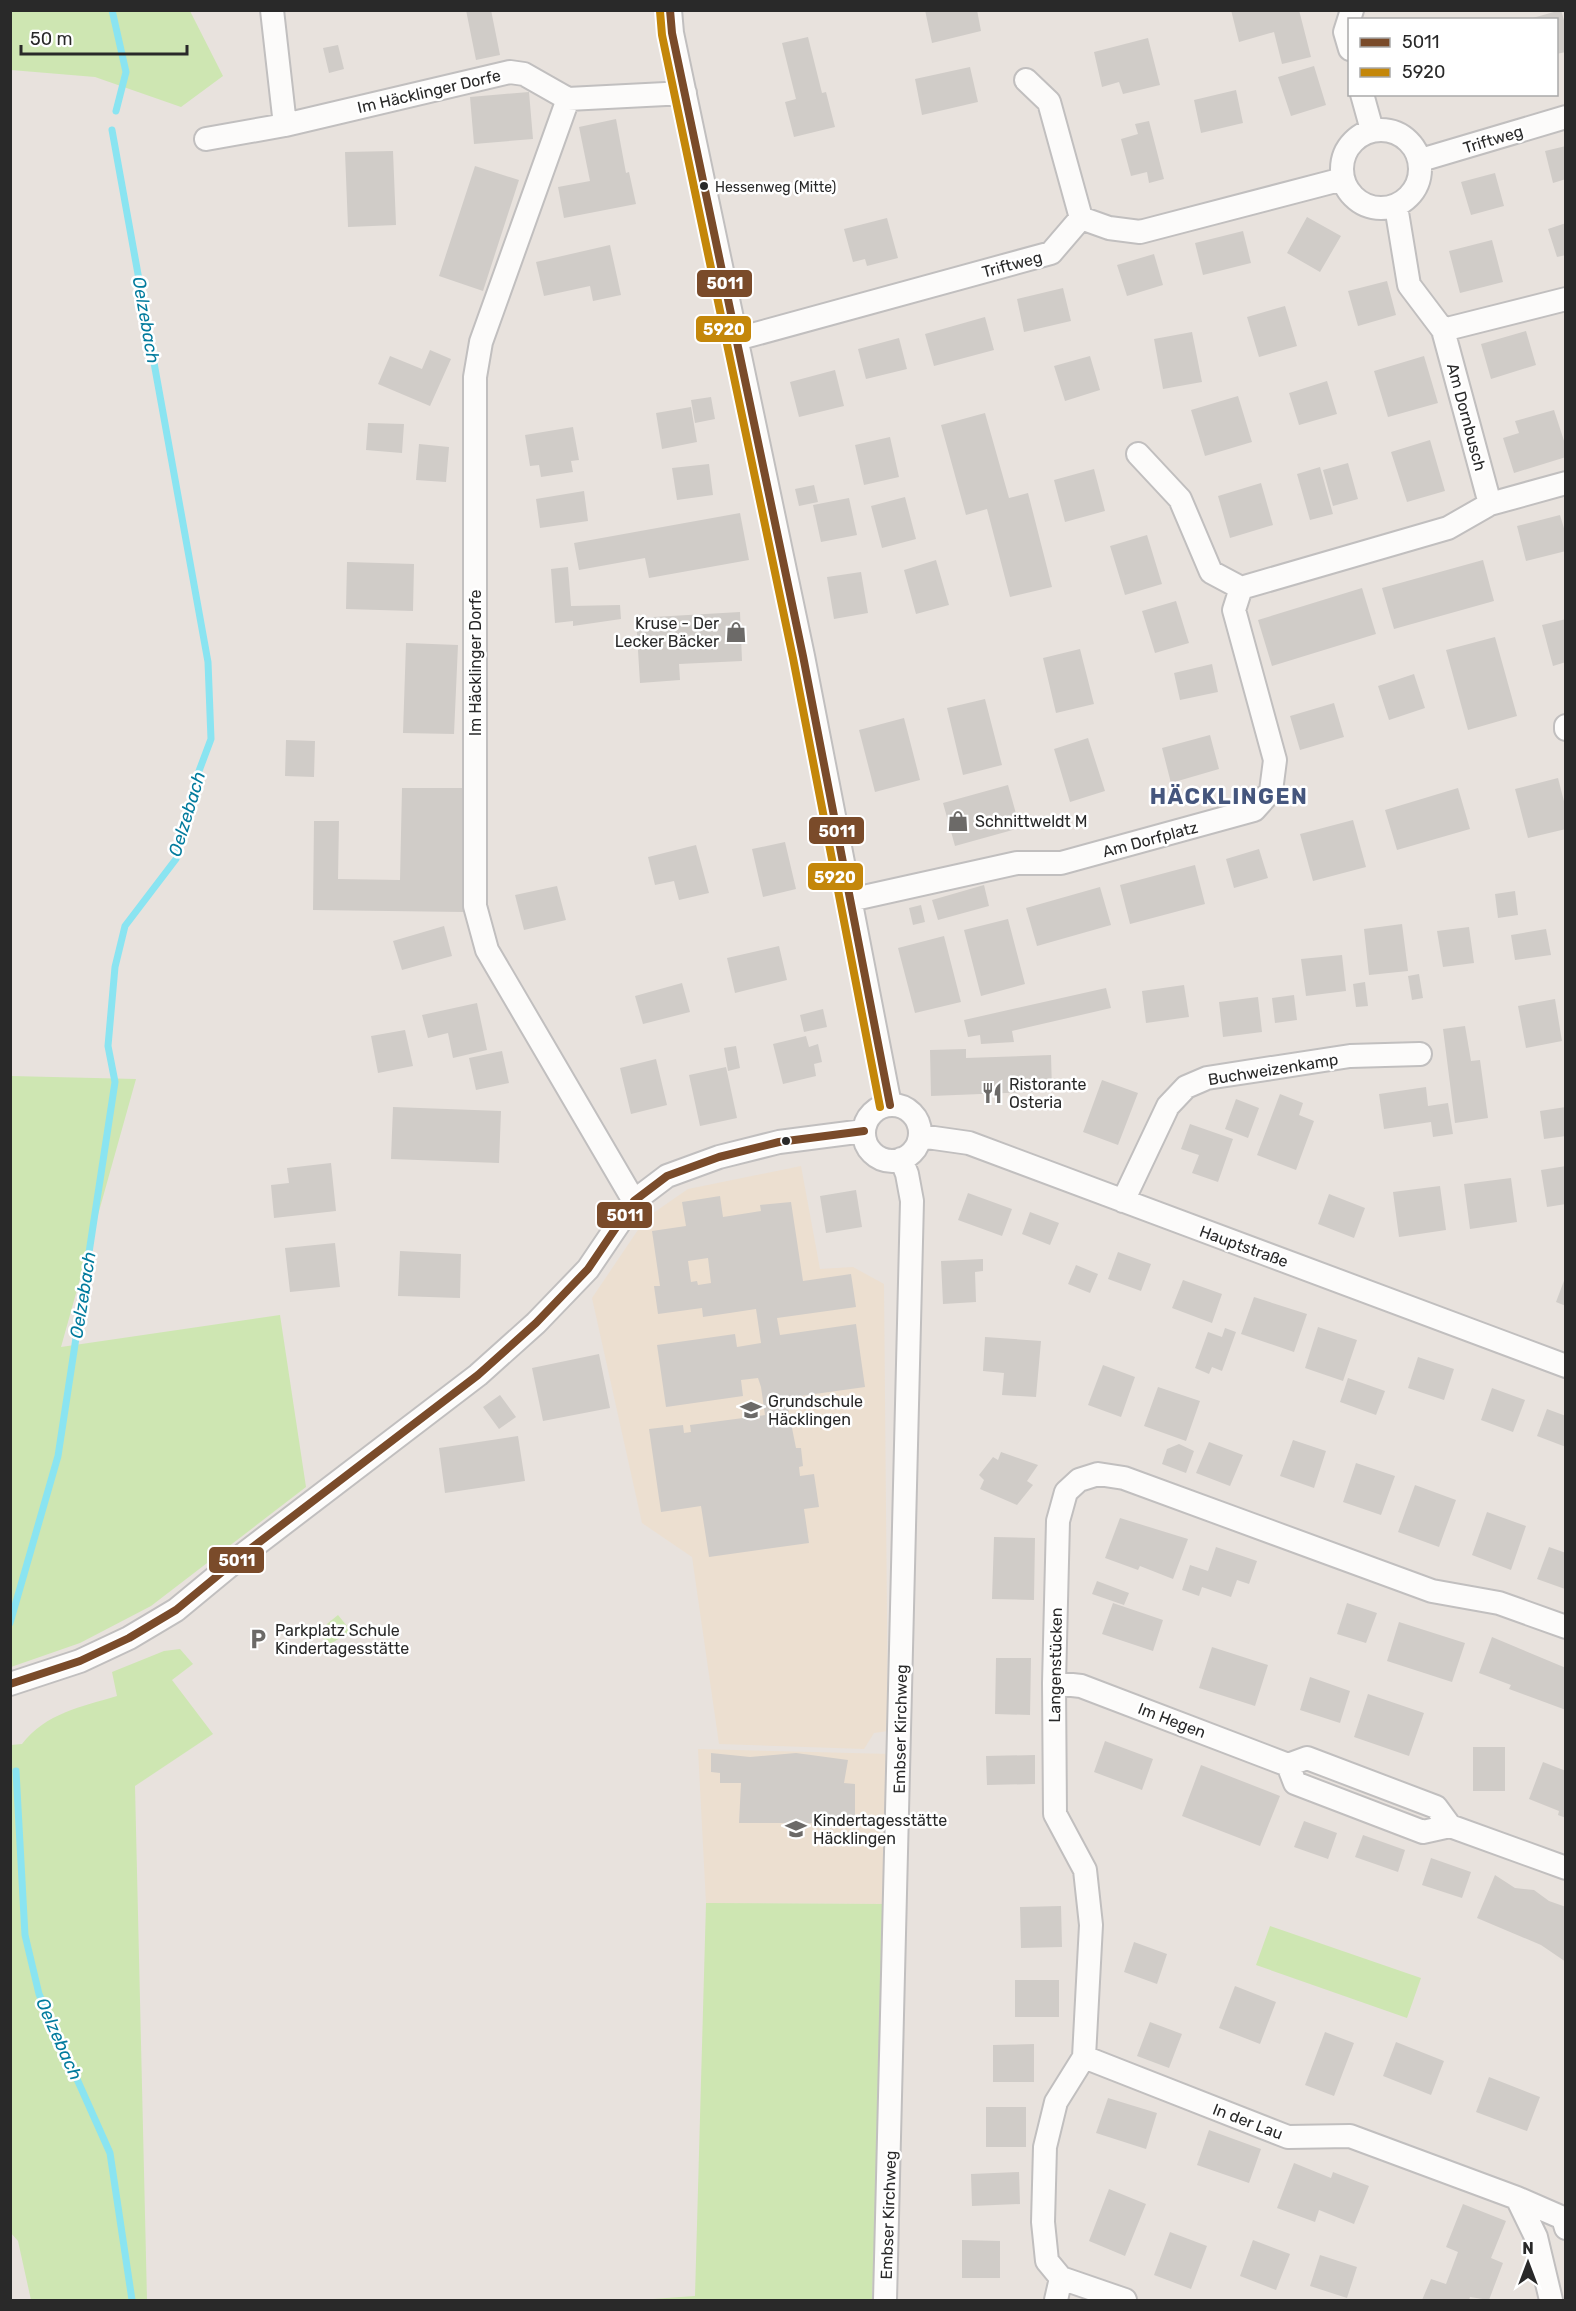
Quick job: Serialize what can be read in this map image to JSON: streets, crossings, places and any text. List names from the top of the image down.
{
  "streets": {
    "street": [
      "Im Häcklinger Dorfe",
      "Triftweg",
      "Am Dornbusch",
      "Am Dorfplatz",
      "Buchweizenkamp",
      "Hauptstraße",
      "Langenstücken",
      "Im Hegen",
      "Embser Kirchweg",
      "In der Lau"
    ]
  },
  "crossings": [
    ["Triftweg", "Am Dornbusch"],
    ["Buchweizenkamp", "Hauptstraße"],
    ["Hauptstraße", "Embser Kirchweg"],
    ["Langenstücken", "Im Hegen"],
    ["Langenstücken", "In der Lau"]
  ],
  "districts": ["HÄCKLINGEN"],
  "water": ["Oelzebach"],
  "places": {
    "other": ["Hessenweg (Mitte)"],
    "shop": ["Kruse - Der Lecker Bäcker", "Schnittweldt M"],
    "restaurant": ["Ristorante Osteria"],
    "school or university": ["Grundschule Häcklingen", "Kindertagesstätte Häcklingen"],
    "parking": ["Parkplatz Schule Kindertagesstätte"]
  },
  "lines": ["transit line 5011", "transit line 5920"],
  "legend": ["5011", "5920"],
  "scale_bar": "50 m",
  "north": "top"
}
